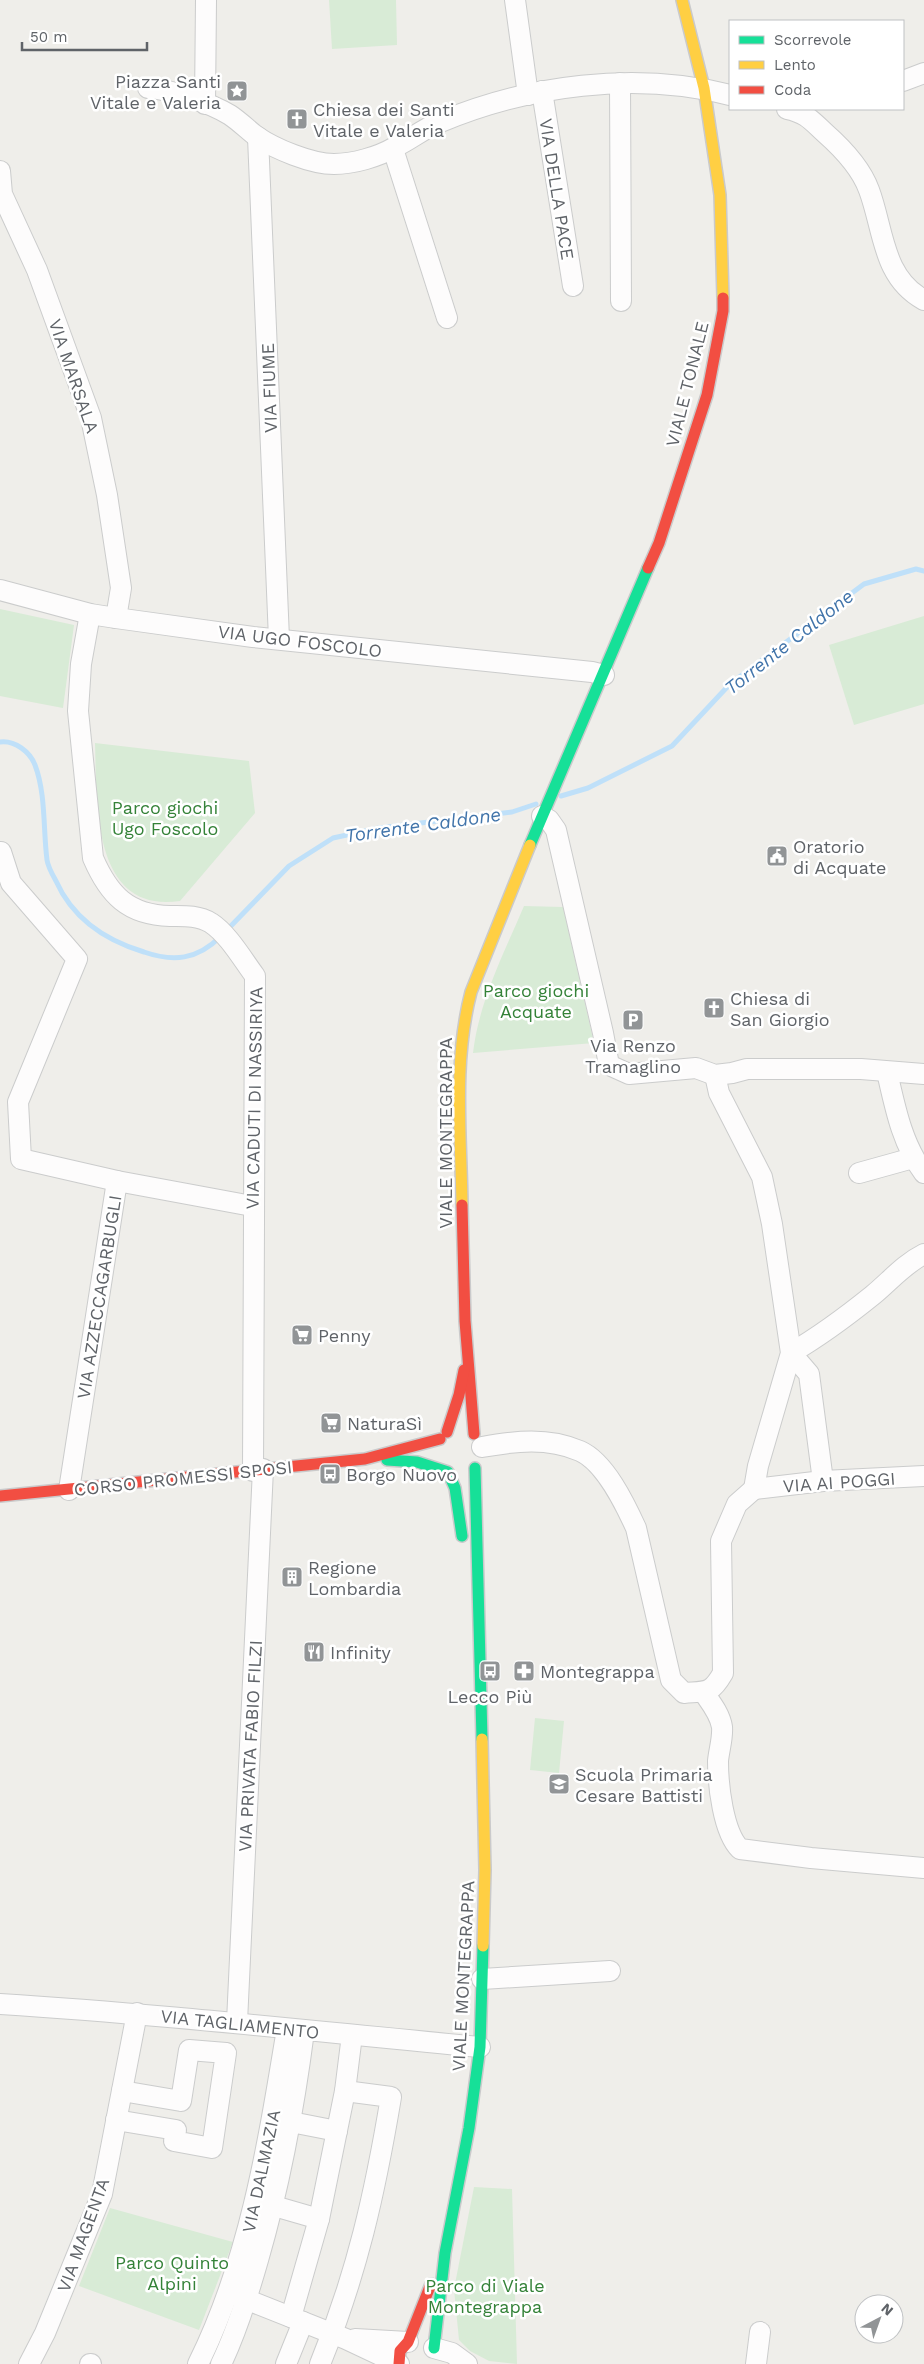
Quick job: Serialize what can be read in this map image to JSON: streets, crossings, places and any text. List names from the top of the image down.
{
  "streets": {
    "main road": ["VIALE TONALE", "VIALE MONTEGRAPPA", "CORSO PROMESSI SPOSI"],
    "street": [
      "VIA DELLA PACE",
      "VIA MARSALA",
      "VIA FIUME",
      "VIA UGO FOSCOLO",
      "VIA CADUTI DI NASSIRIYA",
      "VIA AZZECCAGARBUGLI",
      "VIA AI POGGI",
      "VIA PRIVATA FABIO FILZI",
      "VIA TAGLIAMENTO",
      "VIA DALMAZIA",
      "VIA MAGENTA"
    ]
  },
  "crossings": [
    ["VIA MARSALA", "VIA UGO FOSCOLO"],
    ["VIALE TONALE", "VIA UGO FOSCOLO"],
    ["VIALE TONALE", "VIALE MONTEGRAPPA"],
    ["VIA FIUME", "VIA UGO FOSCOLO"],
    ["VIA UGO FOSCOLO", "VIA CADUTI DI NASSIRIYA"],
    ["VIA UGO FOSCOLO", "VIALE MONTEGRAPPA"],
    ["VIA CADUTI DI NASSIRIYA", "VIA AZZECCAGARBUGLI"],
    ["VIA CADUTI DI NASSIRIYA", "CORSO PROMESSI SPOSI"],
    ["VIA CADUTI DI NASSIRIYA", "VIA PRIVATA FABIO FILZI"],
    ["VIALE MONTEGRAPPA", "CORSO PROMESSI SPOSI"],
    ["VIALE MONTEGRAPPA", "VIA TAGLIAMENTO"],
    ["VIA AZZECCAGARBUGLI", "CORSO PROMESSI SPOSI"],
    ["CORSO PROMESSI SPOSI", "VIA PRIVATA FABIO FILZI"],
    ["VIA PRIVATA FABIO FILZI", "VIA TAGLIAMENTO"],
    ["VIA TAGLIAMENTO", "VIA DALMAZIA"],
    ["VIA TAGLIAMENTO", "VIA MAGENTA"]
  ],
  "water": ["Torrente Caldone"],
  "parks": [
    "Parco giochi Ugo Foscolo",
    "Parco giochi Acquate",
    "Parco Quinto Alpini",
    "Parco di Viale Montegrappa"
  ],
  "places": {
    "place": ["Piazza Santi Vitale e Valeria"],
    "church": ["Chiesa dei Santi Vitale e Valeria", "Chiesa di San Giorgio"],
    "public building": ["Oratorio di Acquate"],
    "parking": ["Via Renzo Tramaglino"],
    "supermarket": ["Penny", "NaturaSì"],
    "bus stop": ["Borgo Nuovo", "Lecco Più"],
    "building": ["Regione Lombardia"],
    "restaurant": ["Infinity"],
    "pharmacy": ["Montegrappa"],
    "school or university": ["Scuola Primaria Cesare Battisti"]
  },
  "legend": ["Scorrevole", "Lento", "Coda"],
  "scale_bar": "50 m",
  "north": "top right"
}
